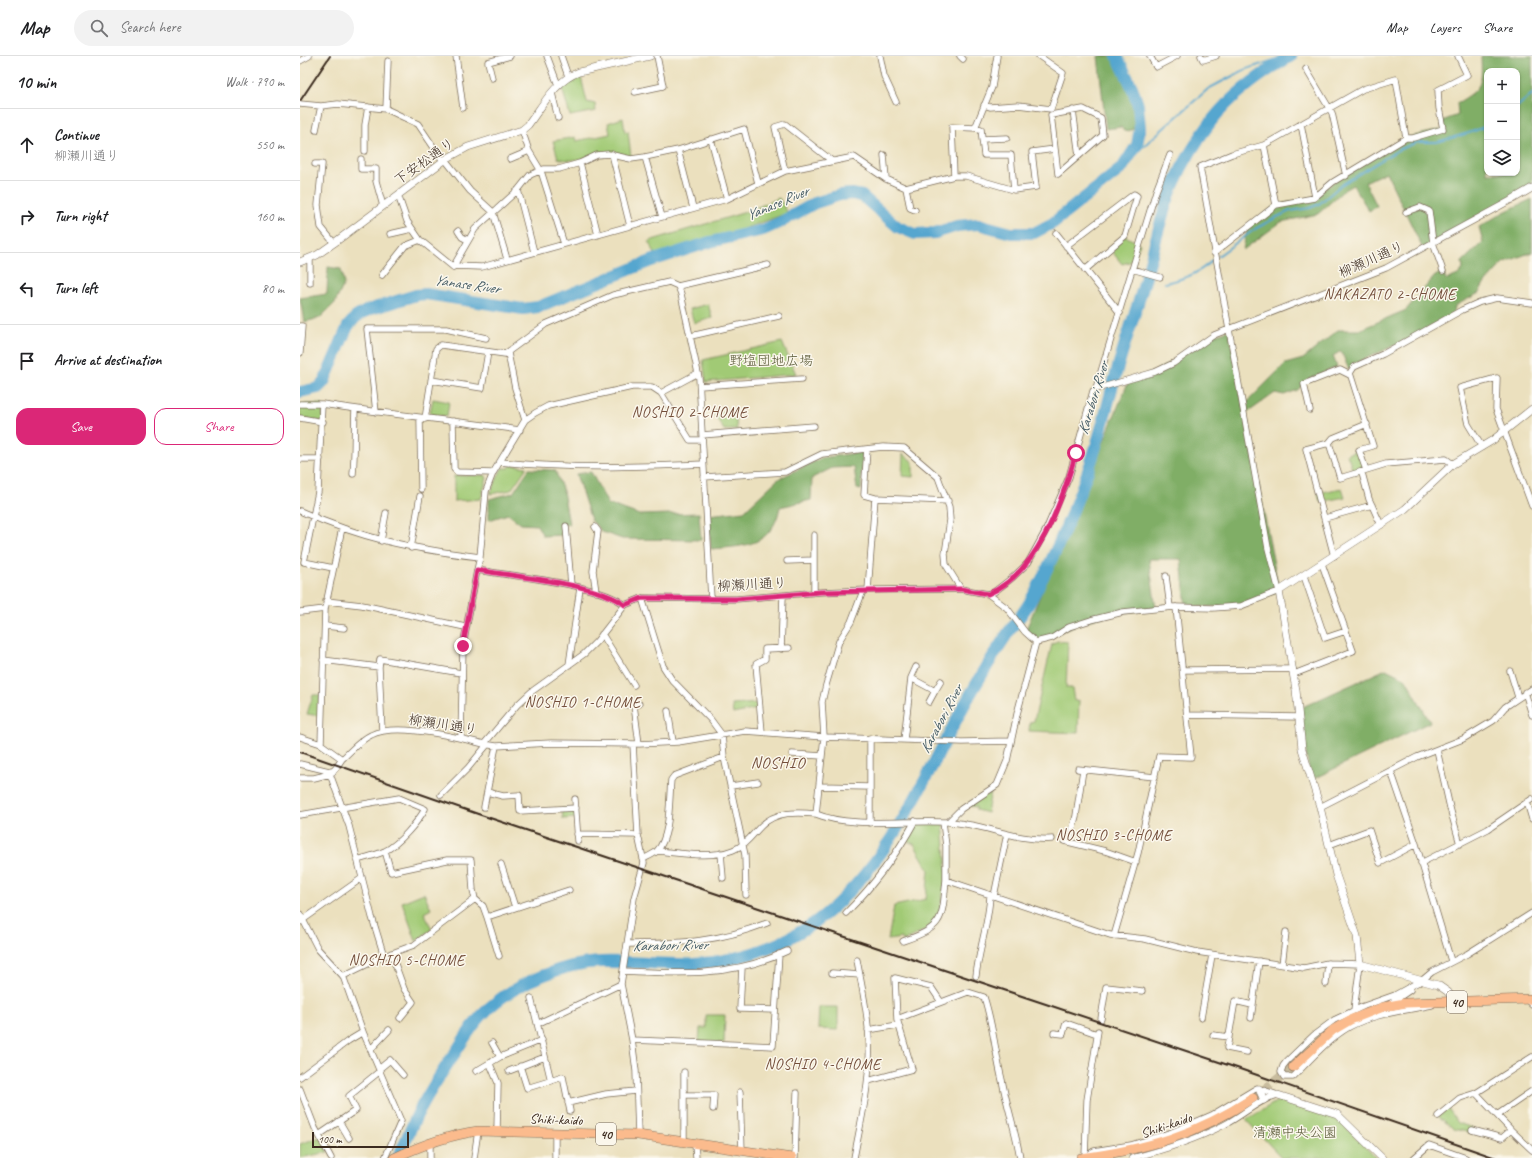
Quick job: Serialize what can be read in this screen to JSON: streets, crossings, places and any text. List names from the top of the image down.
{
  "streets": {
    "main road": ["40", "Shiki-kaido"],
    "street": ["下安松通り", "柳瀬川通り"]
  },
  "districts": [
    "NAKAZATO 2-CHOME",
    "NOSHIO 2-CHOME",
    "NOSHIO 1-CHOME",
    "NOSHIO",
    "NOSHIO 3-CHOME",
    "NOSHIO 5-CHOME",
    "NOSHIO 4-CHOME"
  ],
  "water": ["Yanase River", "Karabori River"],
  "parks": ["野塩団地広場", "清瀬中央公園"],
  "scale_bar": "100 m",
  "page": {
    "header": "Map",
    "search": "Search here",
    "nav": ["Map", "Layers", "Share"],
    "heading": ["10 min", "Walk · 790 m"],
    "map_buttons": ["+", "−"],
    "list": [
      ["Continue", "柳瀬川通り", "550 m"],
      ["Turn right", "160 m"],
      ["Turn left", "80 m"],
      "Arrive at destination"
    ],
    "buttons": ["Save", "Share"],
    "scale": "100 m"
  }
}
